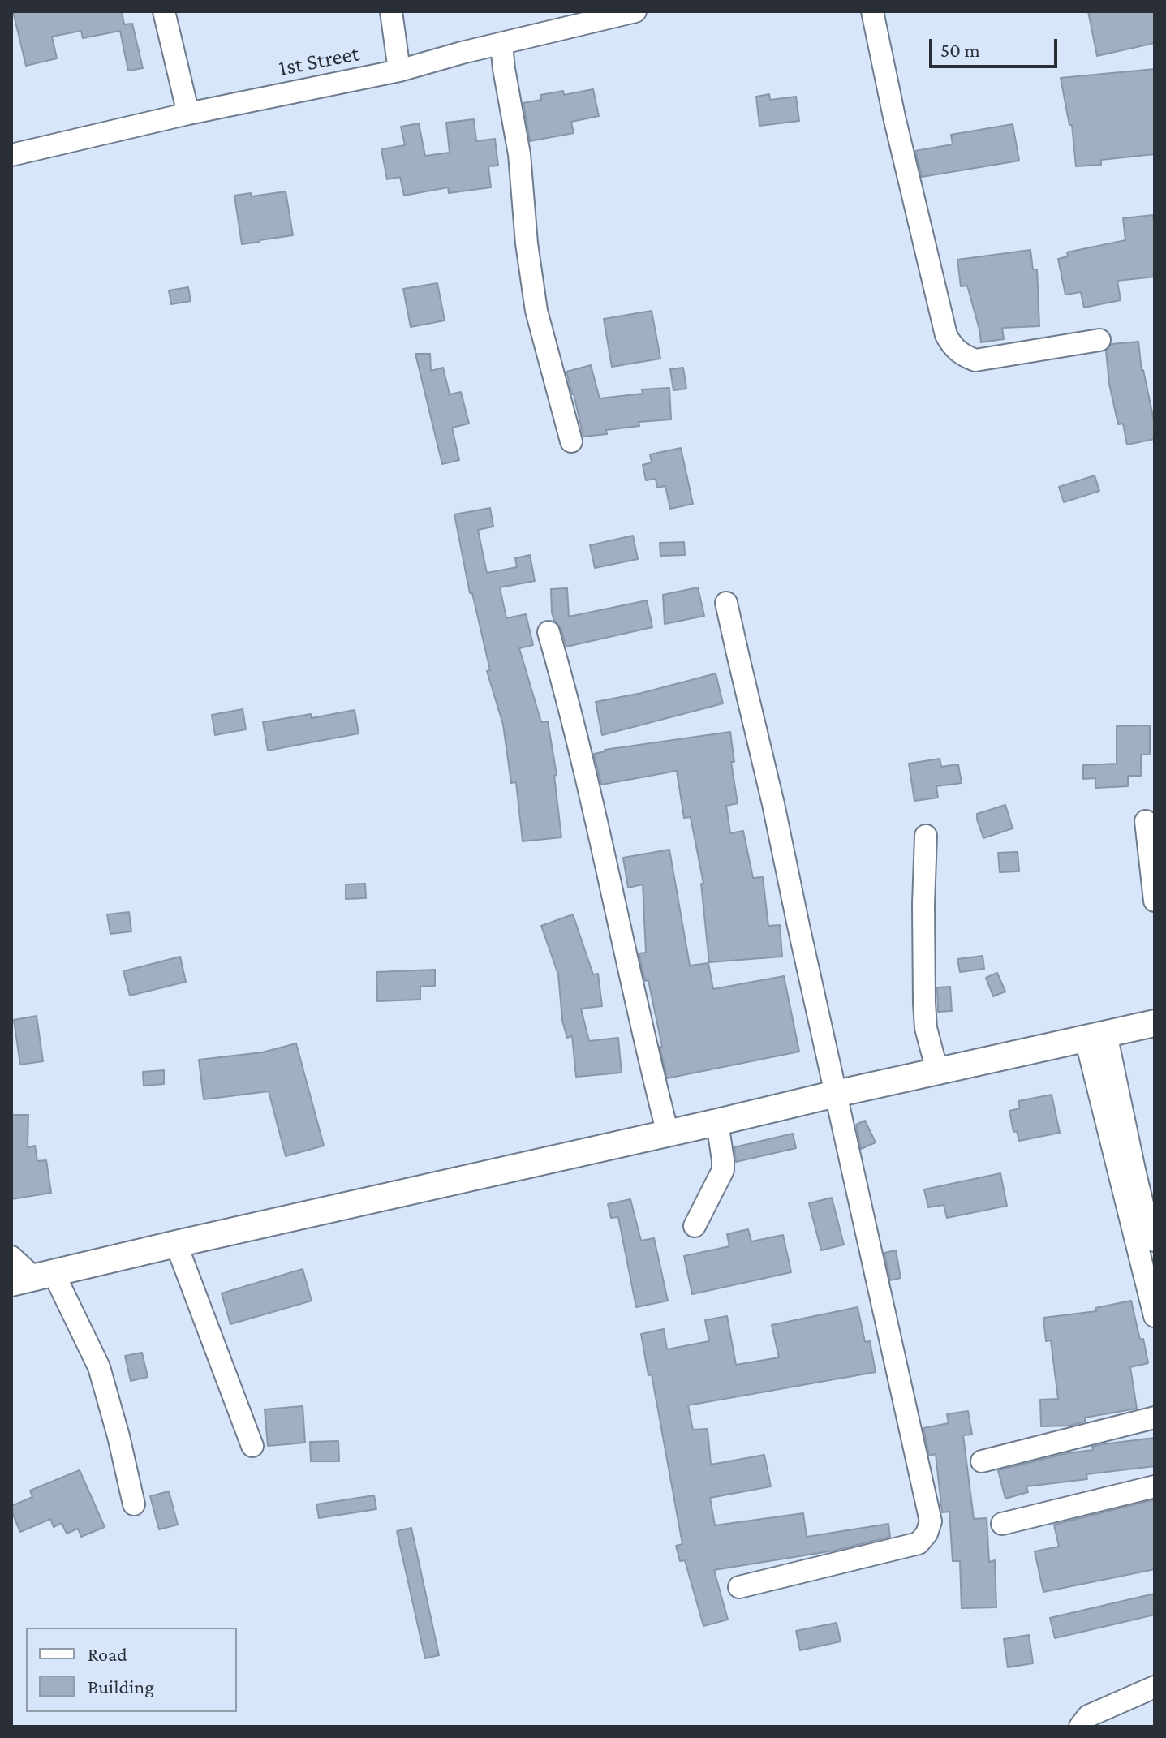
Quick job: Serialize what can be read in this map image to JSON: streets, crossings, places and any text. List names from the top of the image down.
{
  "streets": {
    "street": ["1st Street"]
  },
  "legend": ["Road", "Building"],
  "scale_bar": "50 m"
}
